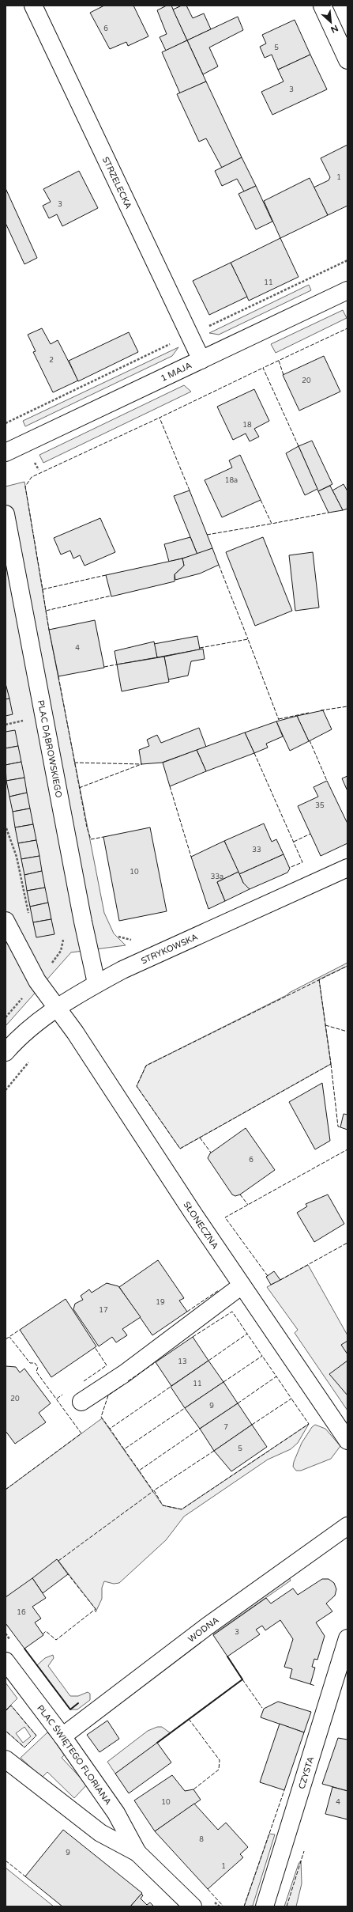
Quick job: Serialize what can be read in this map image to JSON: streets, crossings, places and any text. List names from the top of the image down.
{
  "streets": {
    "street": [
      "STRZELECKA",
      "1 MAJA",
      "PLAC DĄBROWSKIEGO",
      "STRYKOWSKA",
      "SŁONECZNA",
      "WODNA",
      "PLAC ŚWIĘTEGO FLORIANA",
      "CZYSTA"
    ]
  },
  "crossings": [
    ["STRZELECKA", "1 MAJA"],
    ["PLAC DĄBROWSKIEGO", "STRYKOWSKA"],
    ["STRYKOWSKA", "SŁONECZNA"],
    ["WODNA", "PLAC ŚWIĘTEGO FLORIANA"]
  ],
  "house_numbers": [
    "6",
    "5",
    "3",
    "1",
    "3",
    "11",
    "2",
    "20",
    "18",
    "18a",
    "4",
    "35",
    "33",
    "10",
    "33a",
    "6",
    "19",
    "17",
    "13",
    "11",
    "20",
    "9",
    "7",
    "5",
    "16",
    "3",
    "10",
    "4",
    "8",
    "9",
    "1"
  ],
  "north": "bottom right"
}
